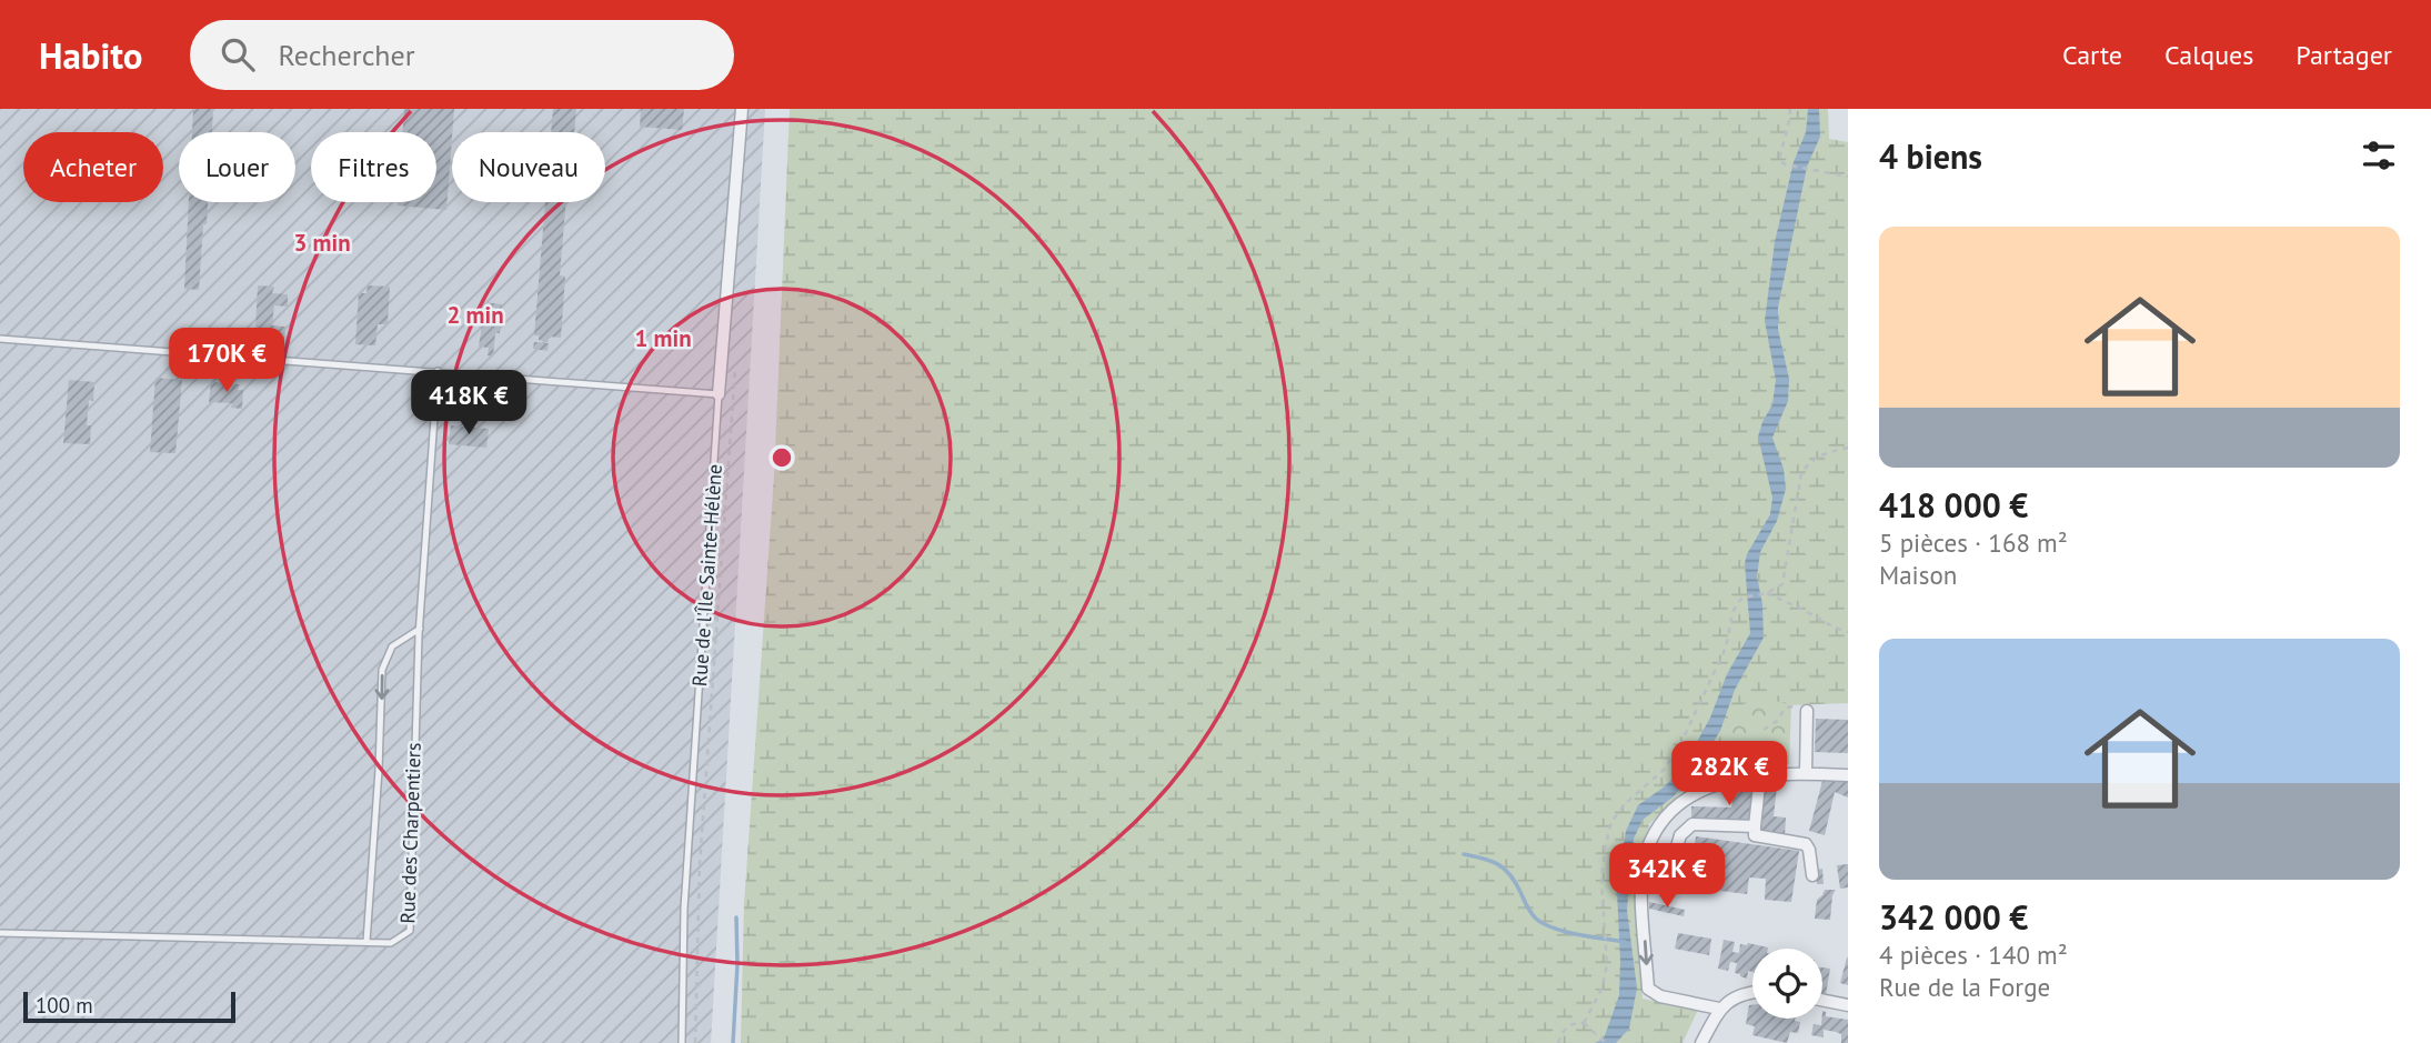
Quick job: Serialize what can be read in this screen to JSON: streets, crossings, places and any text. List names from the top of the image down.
{
  "streets": {
    "street": ["Rue de l'Île Sainte-Hélène"],
    "lane": ["Rue des Charpentiers"]
  },
  "scale_bar": "100 m",
  "page": {
    "header": "Habito",
    "search": "Rechercher",
    "nav": ["Carte", "Calques", "Partager"],
    "heading": "4 biens",
    "chip": [
      "Acheter",
      "Louer",
      "Filtres",
      "Nouveau"
    ],
    "list": [
      {
        "name": "418 000 €",
        "note": "5 pièces · 168 m² · Maison"
      },
      {
        "name": "342 000 €",
        "note": "4 pièces · 140 m² · Rue de la Forge"
      }
    ],
    "price": [
      "170K €",
      "418K €",
      "282K €",
      "342K €"
    ],
    "scale": "100 m"
  },
  "rings": ["3 min", "2 min", "1 min"]
}
